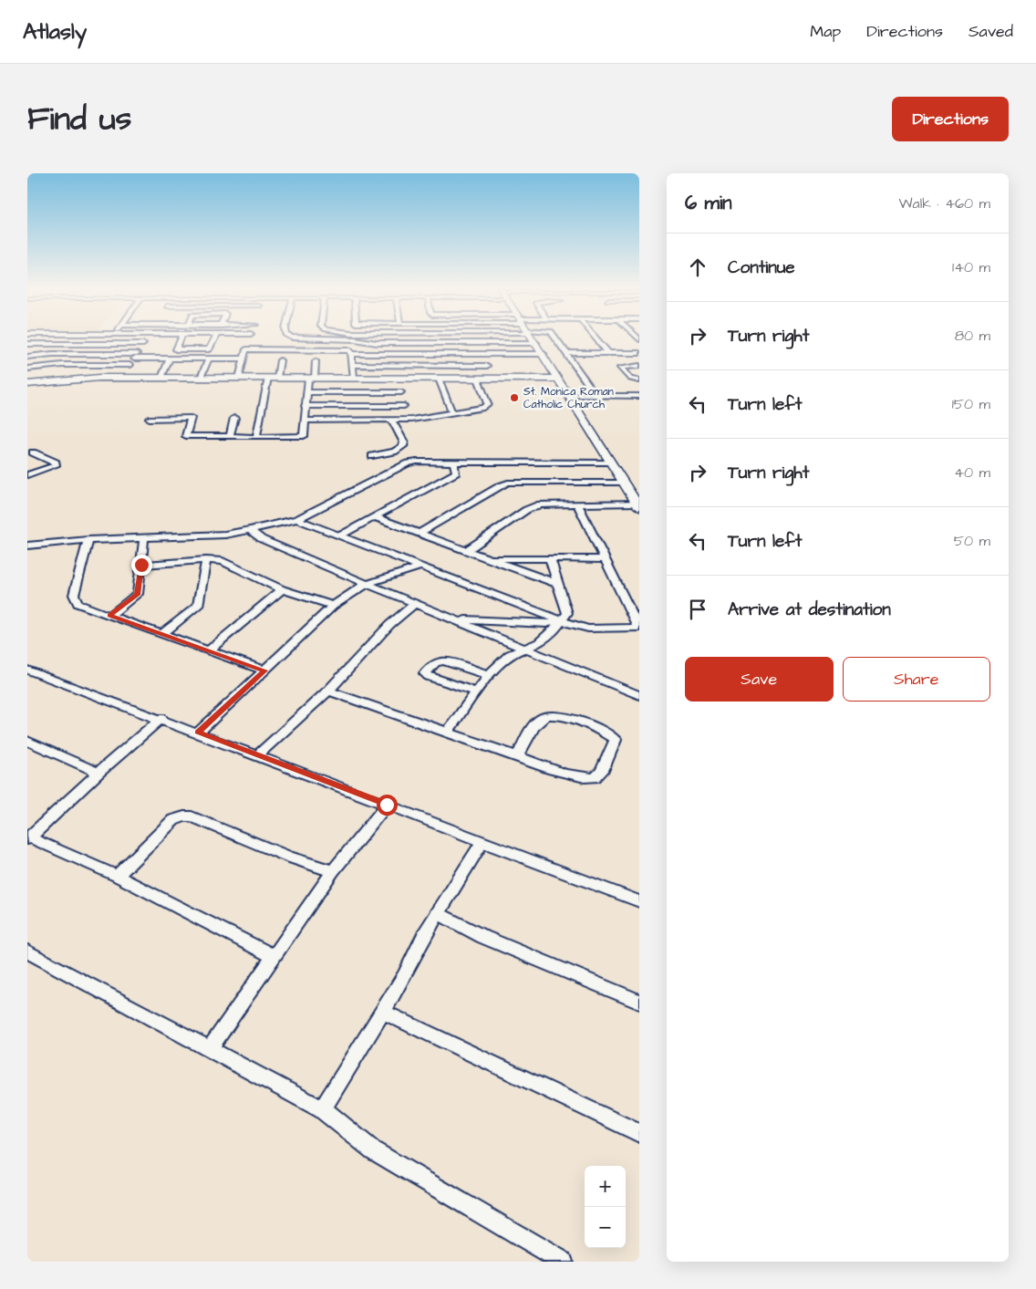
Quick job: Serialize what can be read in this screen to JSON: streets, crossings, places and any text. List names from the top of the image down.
{
  "places": ["St. Monica Roman Catholic Church"],
  "page": {
    "header": "Atlasly",
    "nav": ["Map", "Directions", "Saved"],
    "title": "Find us",
    "buttons": [
      "Directions",
      ["Save", "Share"]
    ],
    "heading": ["6 min", "Walk · 460 m"],
    "list": [
      ["Continue", "140 m"],
      ["Turn right", "80 m"],
      ["Turn left", "150 m"],
      ["Turn right", "40 m"],
      ["Turn left", "50 m"],
      "Arrive at destination"
    ],
    "map_buttons": ["+", "−"]
  }
}
